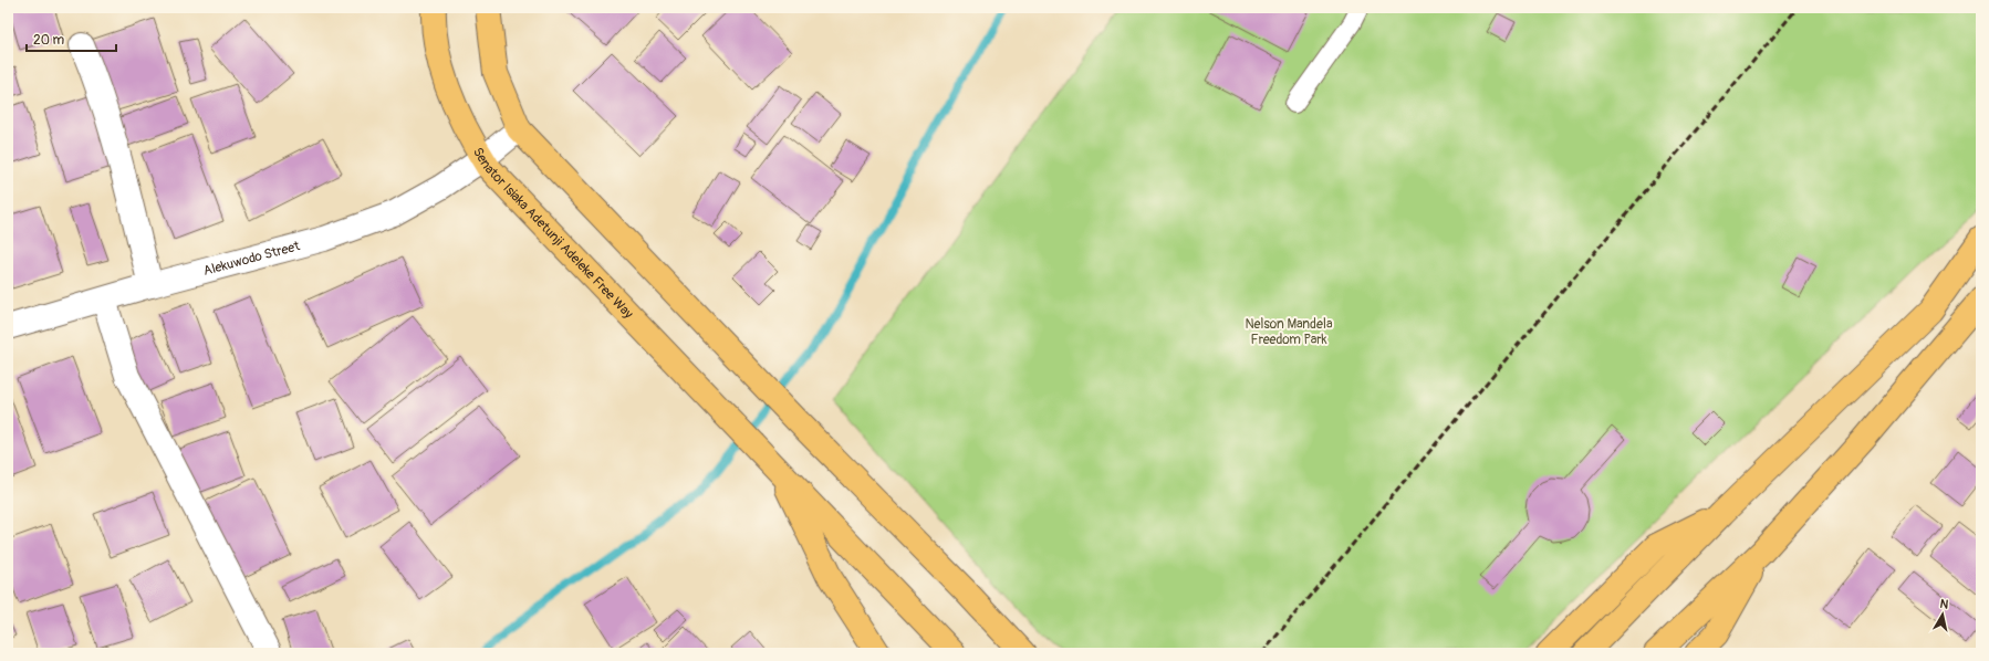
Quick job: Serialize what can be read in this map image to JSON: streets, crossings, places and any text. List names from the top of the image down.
{
  "streets": {
    "main road": ["Senator Isiaka Adetunji Adeleke Free Way"],
    "street": ["Alekuwodo Street"]
  },
  "crossings": [
    ["Senator Isiaka Adetunji Adeleke Free Way", "Alekuwodo Street"]
  ],
  "parks": ["Nelson Mandela Freedom Park"],
  "scale_bar": "20 m",
  "north": "top"
}
